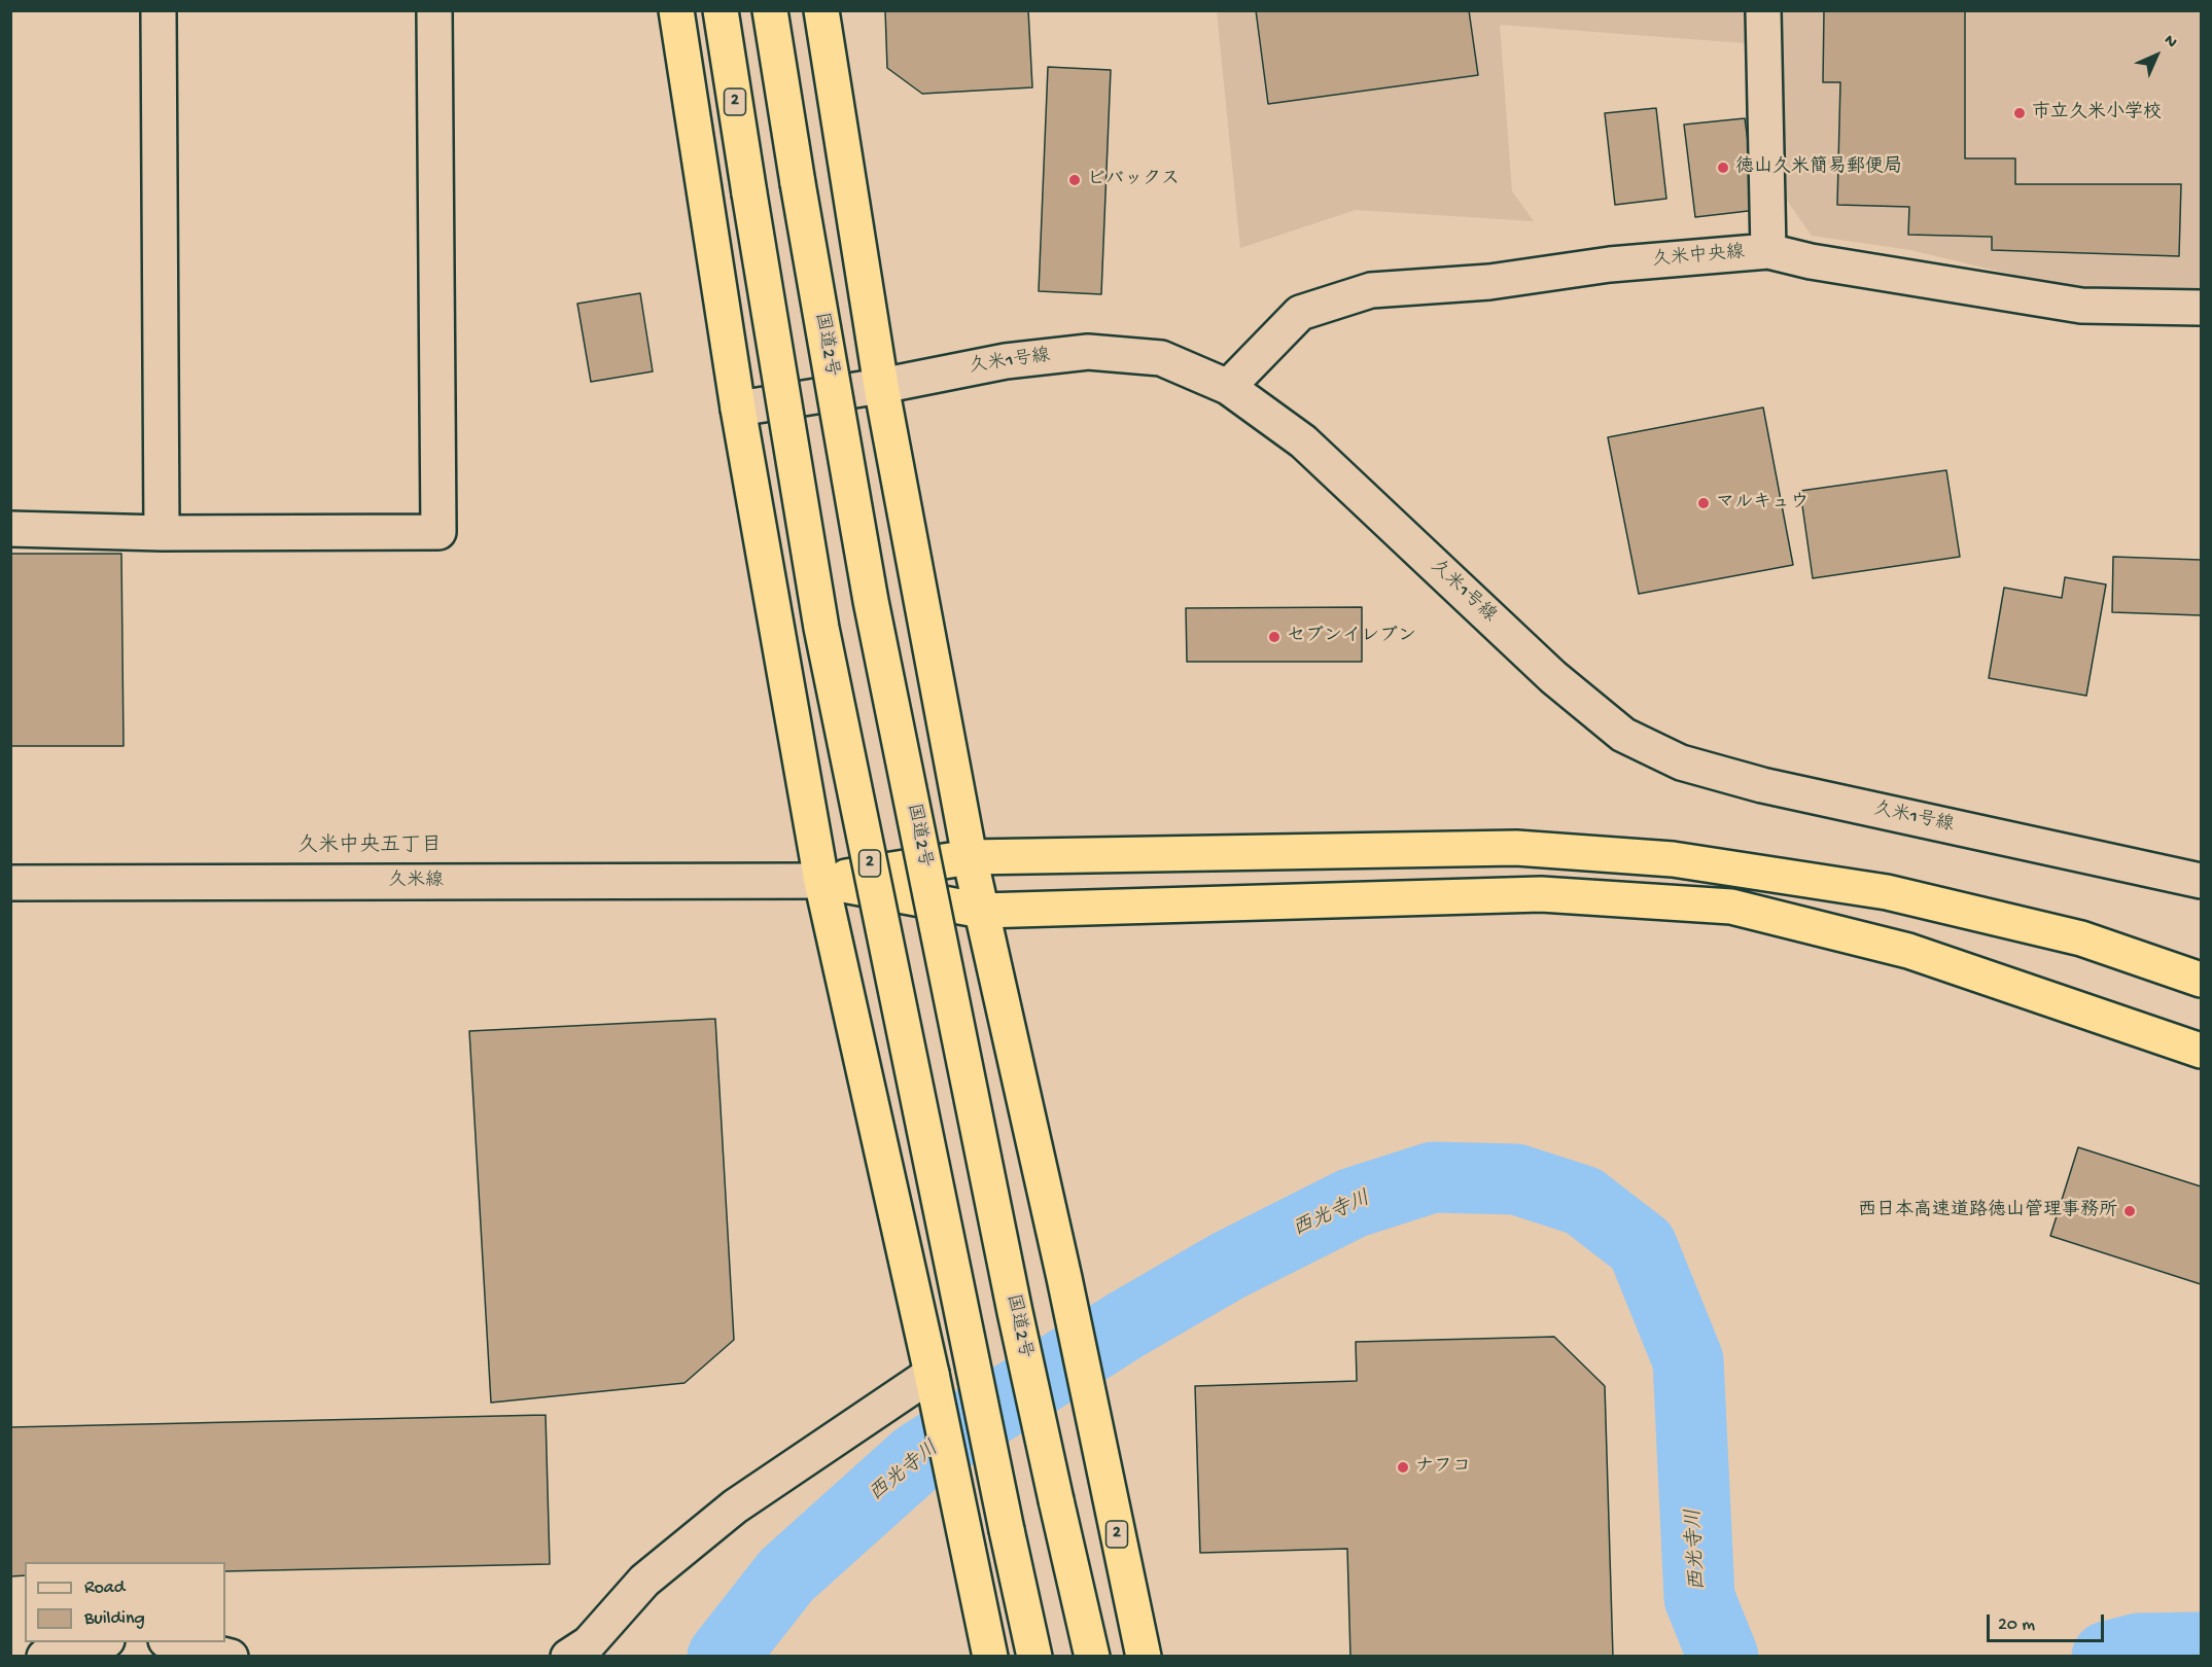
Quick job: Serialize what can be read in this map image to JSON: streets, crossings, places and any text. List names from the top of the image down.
{
  "streets": {
    "highway": ["2", "国道2号"],
    "street": ["久米中央線", "久米1号線", "久米線"]
  },
  "crossings": [
    ["2", "久米1号線"],
    ["久米中央線", "久米1号線"]
  ],
  "districts": ["久米中央五丁目"],
  "water": ["西光寺川"],
  "places": [
    "市立久米小学校",
    "徳山久米簡易郵便局",
    "ビバックス",
    "マルキュウ",
    "セブンイレブン",
    "西日本高速道路徳山管理事務所",
    "ナフコ"
  ],
  "legend": ["Road", "Building"],
  "scale_bar": "20 m",
  "north": "top right"
}
